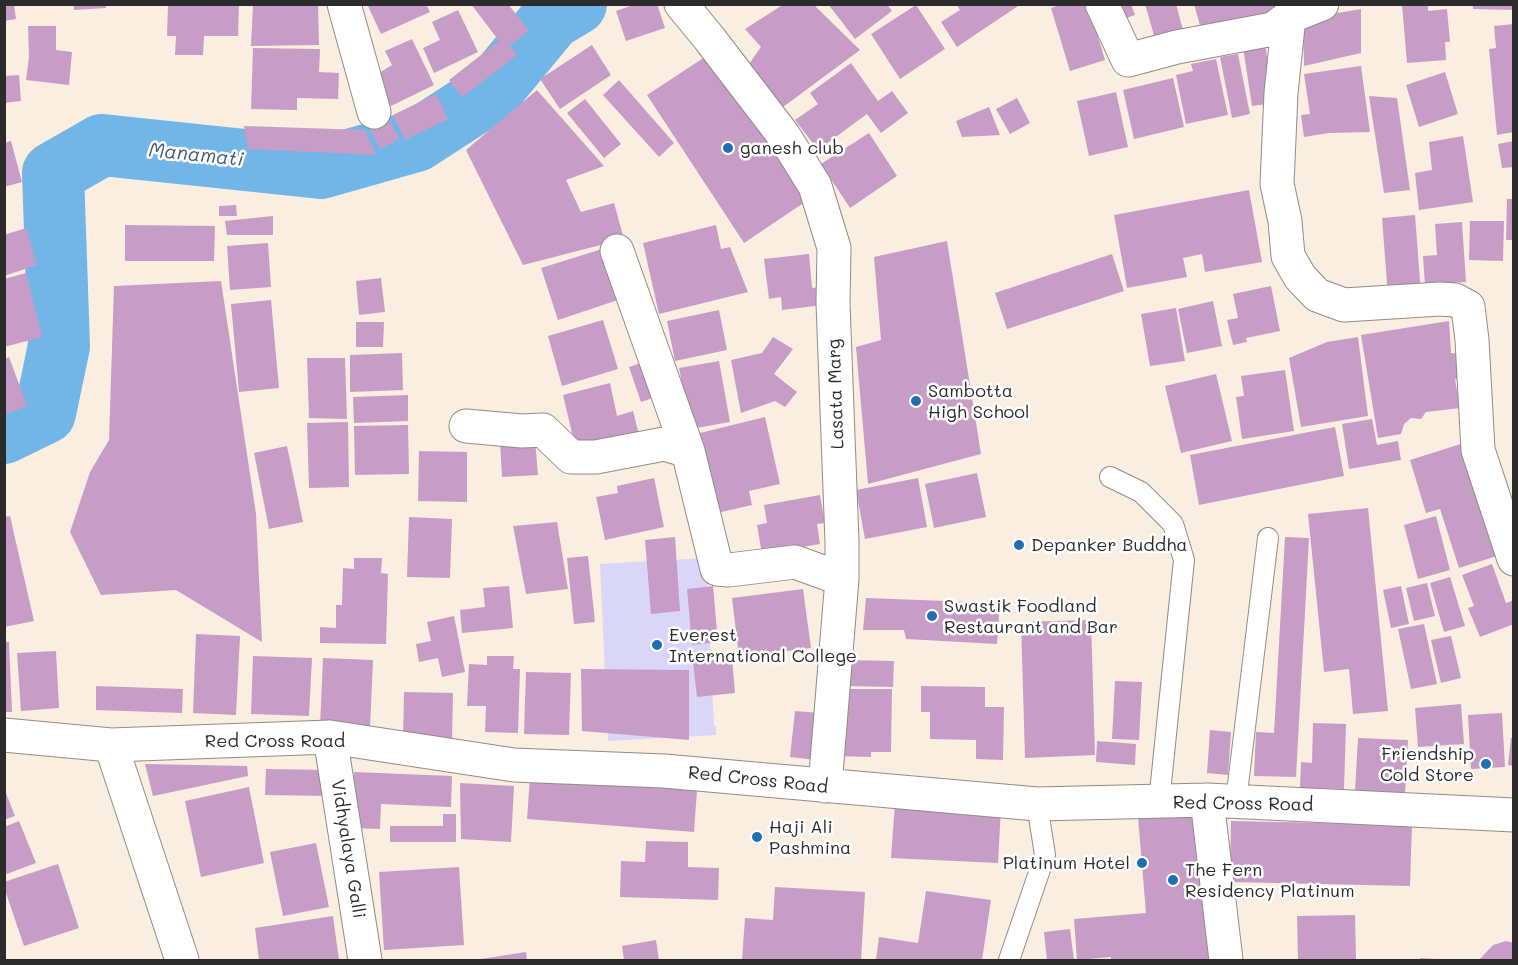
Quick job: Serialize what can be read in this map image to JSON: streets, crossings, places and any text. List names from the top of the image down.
{
  "streets": {
    "street": ["Lasata Marg", "Red Cross Road", "Vidhyalaya Galli"]
  },
  "crossings": [
    ["Lasata Marg", "Red Cross Road"],
    ["Red Cross Road", "Vidhyalaya Galli"]
  ],
  "water": ["Manamati"],
  "places": [
    "ganesh club",
    "Sambotta High School",
    "Depanker Buddha",
    "Swastik Foodland Restaurant and Bar",
    "Everest International College",
    "Friendship Cold Store",
    "Haji Ali Pashmina",
    "Platinum Hotel",
    "The Fern Residency Platinum"
  ]
}
